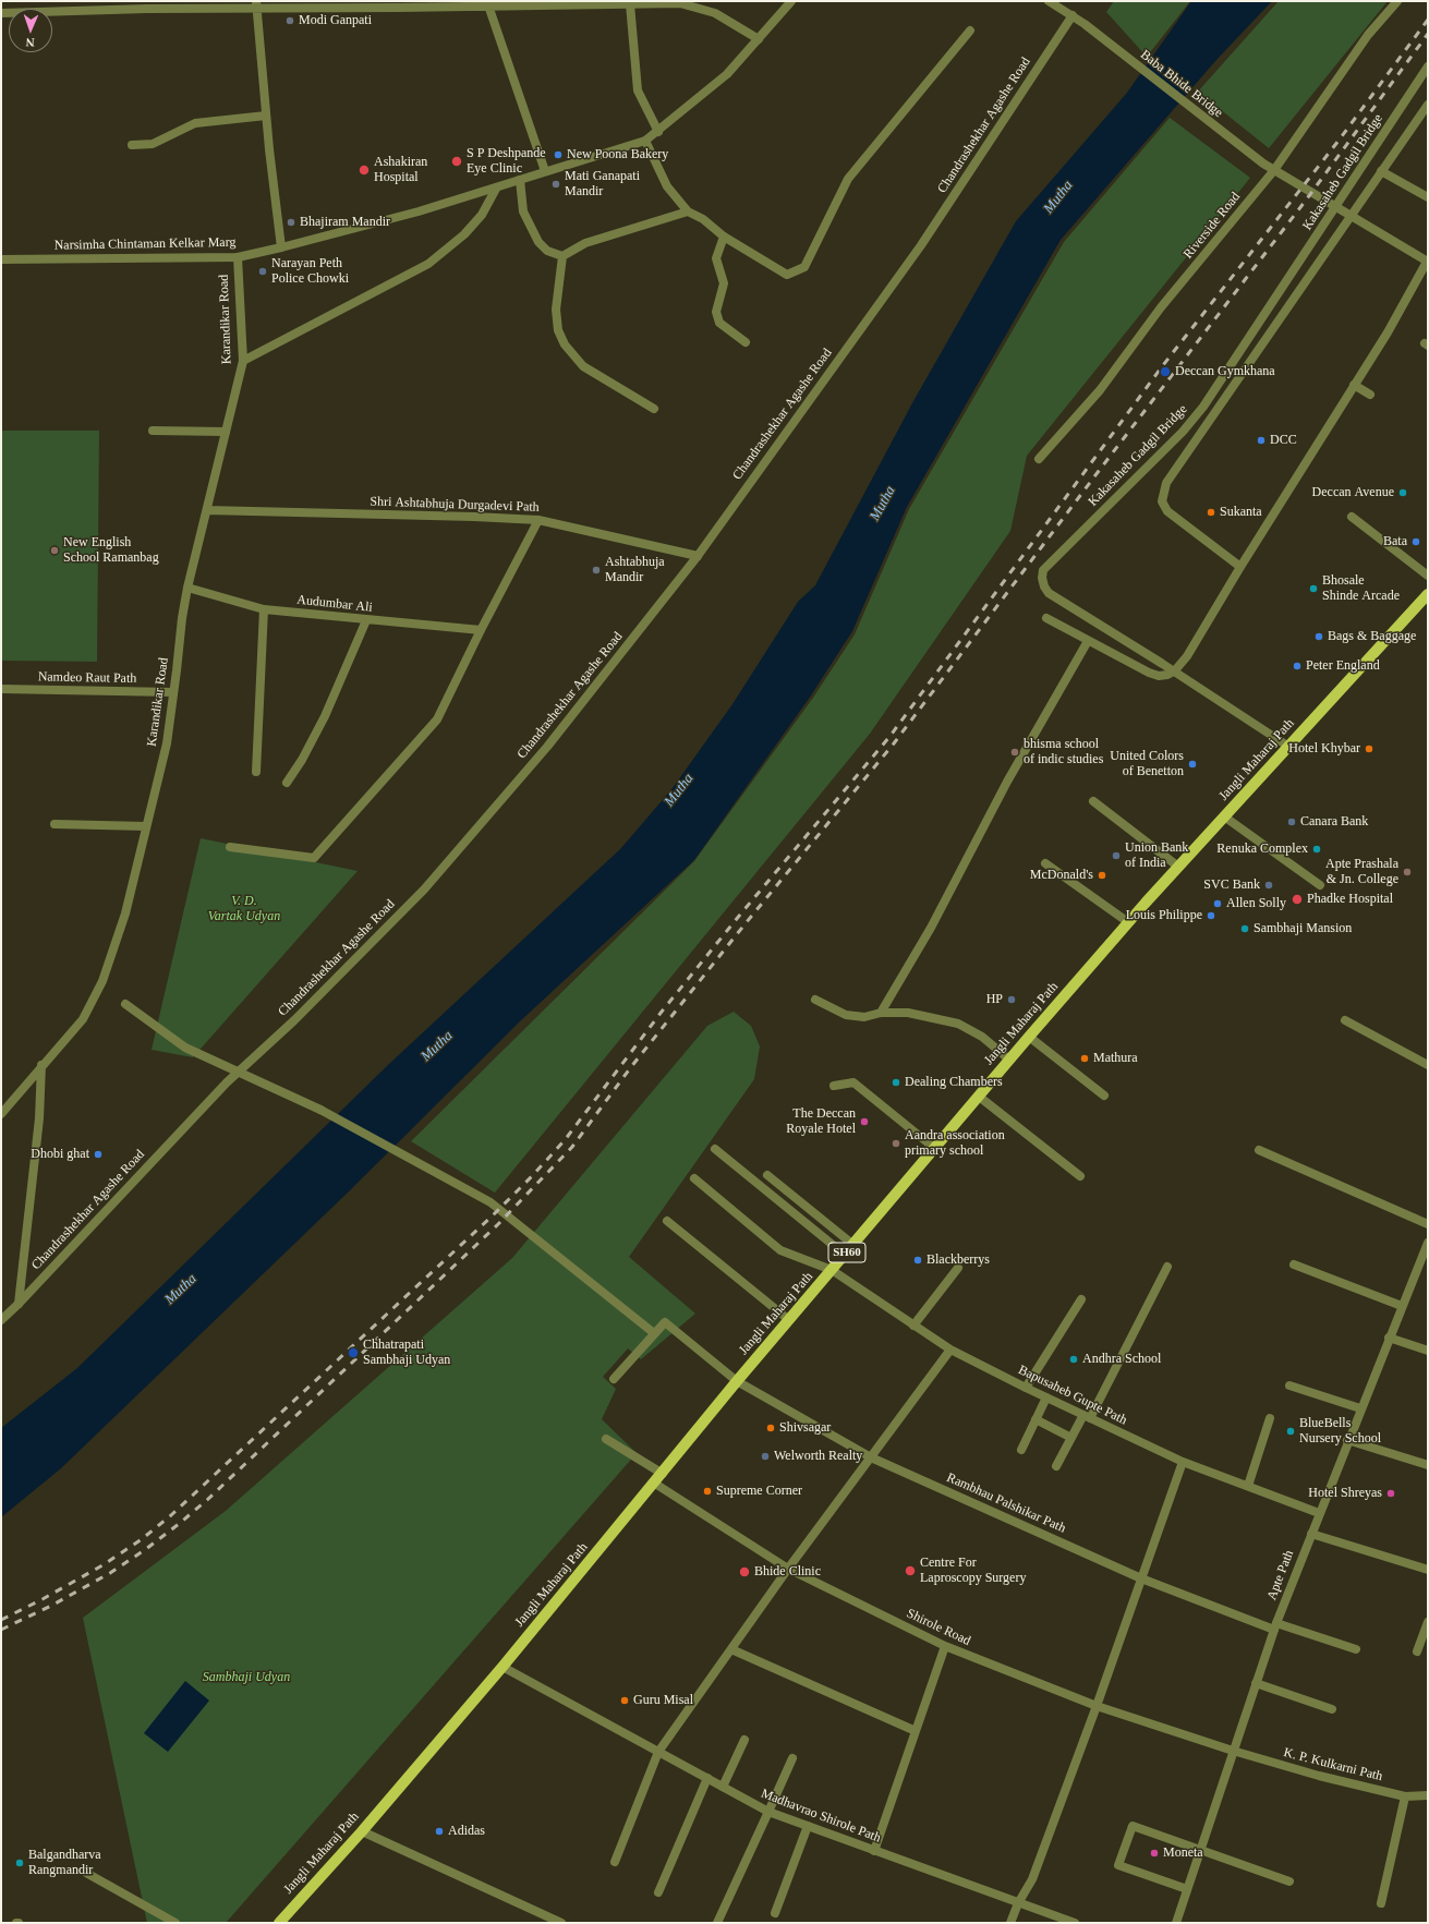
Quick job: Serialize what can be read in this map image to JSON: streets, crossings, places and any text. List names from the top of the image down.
{
  "streets": {
    "main road": ["Jangli Maharaj Path", "SH60"],
    "street": [
      "Baba Bhide Bridge",
      "Chandrashekhar Agashe Road",
      "Kakasaheb Gadgil Bridge",
      "Riverside Road",
      "Narsimha Chintaman Kelkar Marg",
      "Karandikar Road",
      "Shri Ashtabhuja Durgadevi Path",
      "Audumbar Ali",
      "Namdeo Raut Path",
      "Bapusaheb Gupte Path",
      "Rambhau Palshikar Path",
      "Apte Path",
      "Shirole Road",
      "K. P. Kulkarni Path",
      "Madhavrao Shirole Path"
    ]
  },
  "crossings": [
    ["Baba Bhide Bridge", "Chandrashekhar Agashe Road"],
    ["Baba Bhide Bridge", "Riverside Road"],
    ["Chandrashekhar Agashe Road", "Shri Ashtabhuja Durgadevi Path"],
    ["Narsimha Chintaman Kelkar Marg", "Karandikar Road"],
    ["Karandikar Road", "Shri Ashtabhuja Durgadevi Path"],
    ["Karandikar Road", "Audumbar Ali"],
    ["Karandikar Road", "Namdeo Raut Path"],
    ["Jangli Maharaj Path", "Bapusaheb Gupte Path"],
    ["Jangli Maharaj Path", "Rambhau Palshikar Path"],
    ["Jangli Maharaj Path", "Shirole Road"],
    ["Jangli Maharaj Path", "Madhavrao Shirole Path"],
    ["Bapusaheb Gupte Path", "Apte Path"],
    ["Rambhau Palshikar Path", "Apte Path"],
    ["Apte Path", "Shirole Road"],
    ["Apte Path", "K. P. Kulkarni Path"],
    ["Shirole Road", "K. P. Kulkarni Path"]
  ],
  "water": ["Mutha"],
  "parks": ["V. D. Vartak Udyan", "Sambhaji Udyan"],
  "places": [
    "Modi Ganpati",
    "New Poona Bakery",
    "S P Deshpande Eye Clinic",
    "Ashakiran Hospital",
    "Mati Ganapati Mandir",
    "Bhajiram Mandir",
    "Narayan Peth Police Chowki",
    "Deccan Gymkhana",
    "DCC",
    "Deccan Avenue",
    "Sukanta",
    "Bata",
    "New English School Ramanbag",
    "Ashtabhuja Mandir",
    "Bhosale Shinde Arcade",
    "Bags & Baggage",
    "Peter England",
    "Hotel Khybar",
    "bhisma school of indic studies",
    "United Colors of Benetton",
    "Canara Bank",
    "Renuka Complex",
    "Union Bank of India",
    "Apte Prashala & Jn. College",
    "McDonald's",
    "SVC Bank",
    "Phadke Hospital",
    "Allen Solly",
    "Louis Philippe",
    "Sambhaji Mansion",
    "HP",
    "Mathura",
    "Dealing Chambers",
    "The Deccan Royale Hotel",
    "Aandra association primary school",
    "Dhobi ghat",
    "Blackberrys",
    "Chhatrapati Sambhaji Udyan",
    "Andhra School",
    "Shivsagar",
    "BlueBells Nursery School",
    "Welworth Realty",
    "Supreme Corner",
    "Hotel Shreyas",
    "Centre For Laproscopy Surgery",
    "Bhide Clinic",
    "Guru Misal",
    "Adidas",
    "Moneta",
    "Balgandharva Rangmandir"
  ],
  "north": "bottom"
}
